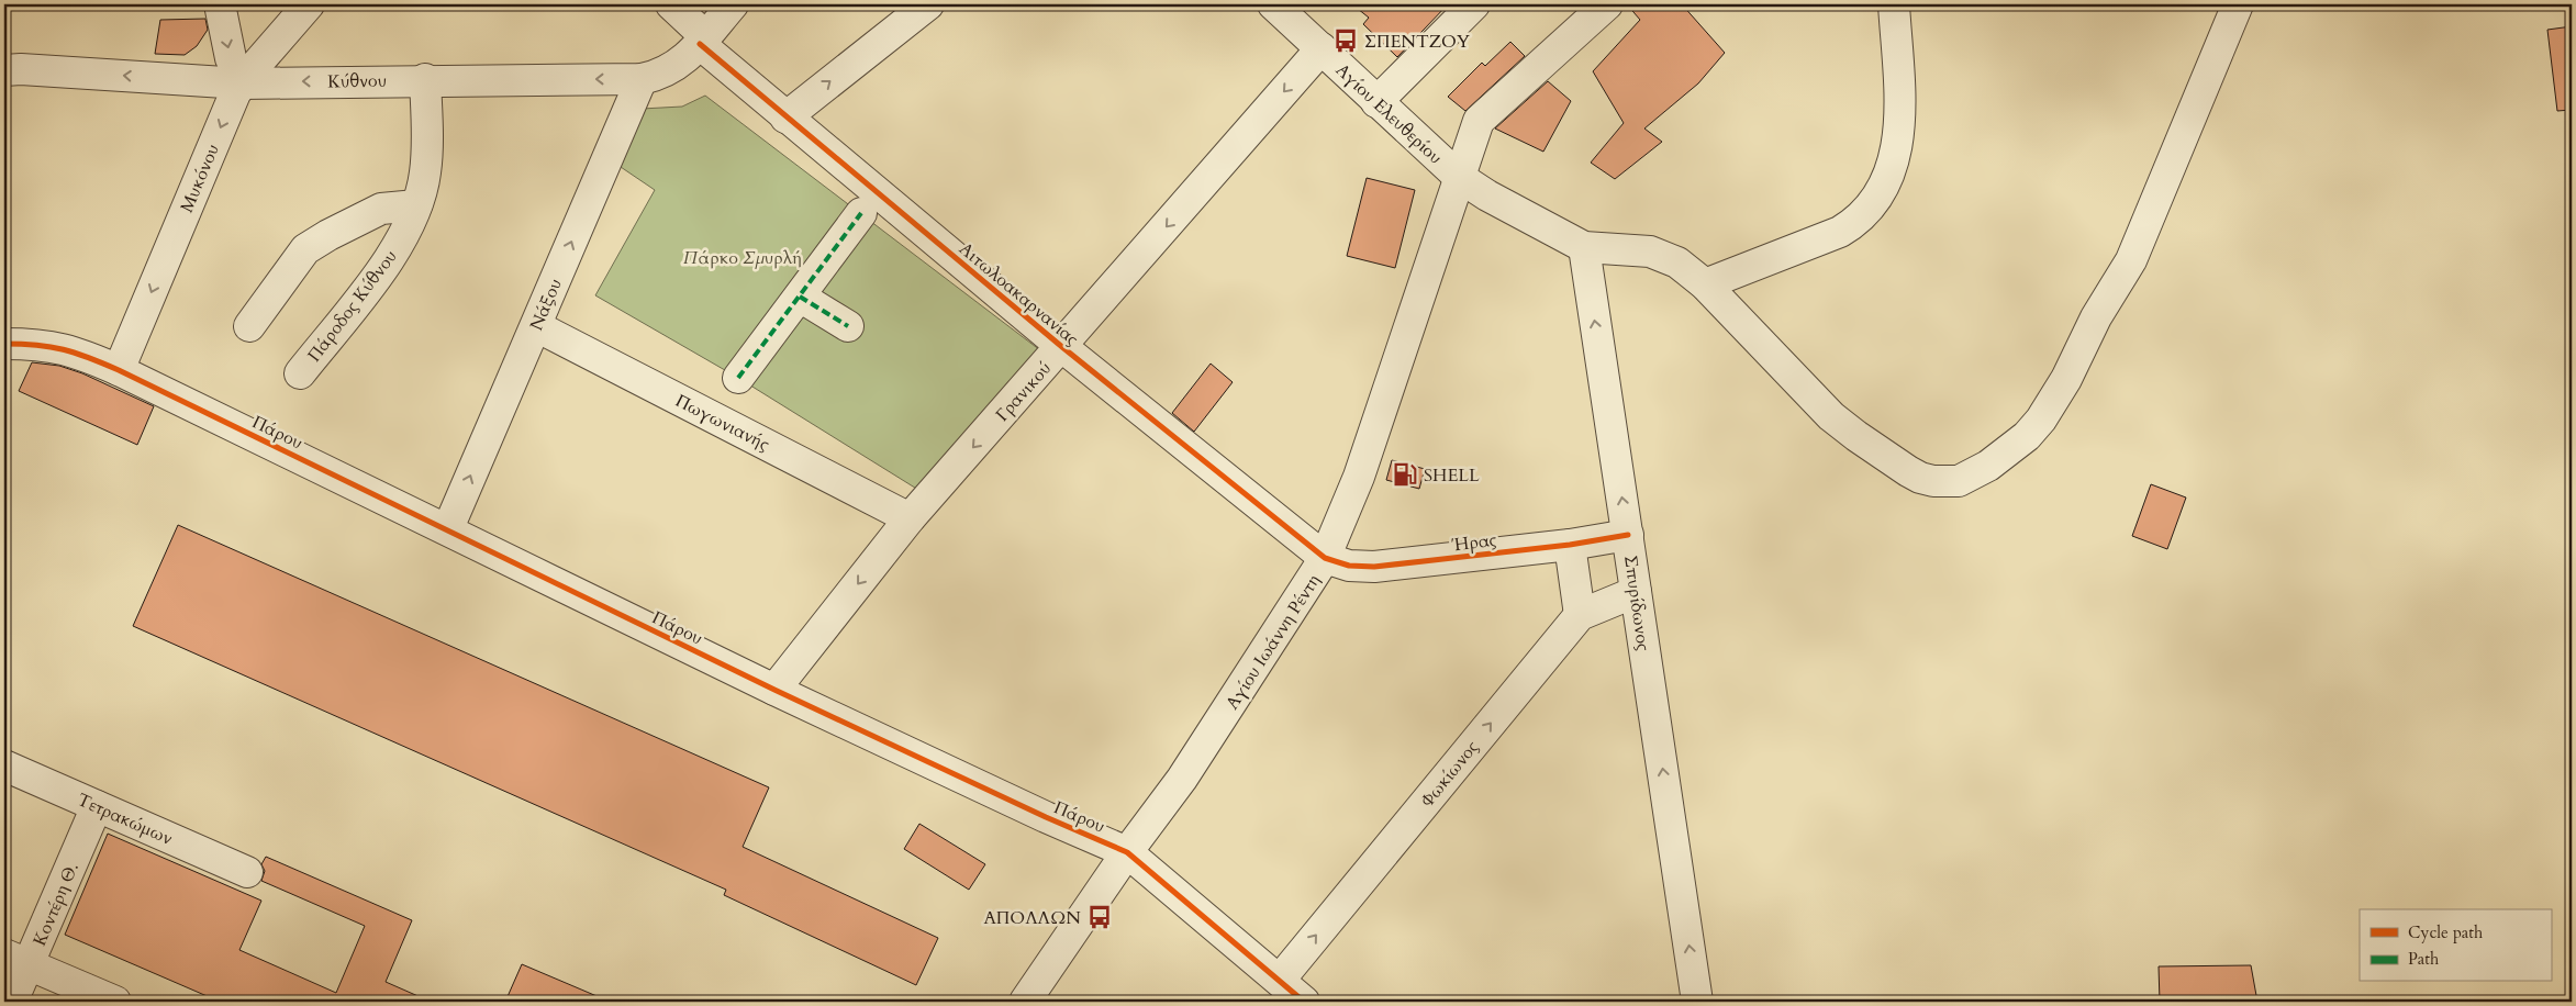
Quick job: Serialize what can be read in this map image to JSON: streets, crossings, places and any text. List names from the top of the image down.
{
  "streets": {
    "street": [
      "Κύθνου",
      "Αγίου Ελευθερίου",
      "Μυκόνου",
      "Αιτωλοακαρνανίας",
      "Νάξου",
      "Πάροδος Κύθνου",
      "Γρανικού",
      "Πωγωνιανής",
      "Πάρου",
      "Ήρας",
      "Σπυρίδωνος",
      "Αγίου Ιωάννη Ρέντη",
      "Φωκίωνος",
      "Τετρακώμων",
      "Κοντέρη Θ."
    ]
  },
  "crossings": [
    ["Κύθνου", "Μυκόνου"],
    ["Κύθνου", "Αιτωλοακαρνανίας"],
    ["Κύθνου", "Νάξου"],
    ["Κύθνου", "Πάροδος Κύθνου"],
    ["Αγίου Ελευθερίου", "Γρανικού"],
    ["Αγίου Ελευθερίου", "Αγίου Ιωάννη Ρέντη"],
    ["Μυκόνου", "Πάρου"],
    ["Αιτωλοακαρνανίας", "Γρανικού"],
    ["Αιτωλοακαρνανίας", "Ήρας"],
    ["Αιτωλοακαρνανίας", "Αγίου Ιωάννη Ρέντη"],
    ["Νάξου", "Πωγωνιανής"],
    ["Νάξου", "Πάρου"],
    ["Γρανικού", "Πωγωνιανής"],
    ["Γρανικού", "Πάρου"],
    ["Πάρου", "Αγίου Ιωάννη Ρέντη"],
    ["Πάρου", "Φωκίωνος"],
    ["Ήρας", "Σπυρίδωνος"],
    ["Ήρας", "Αγίου Ιωάννη Ρέντη"],
    ["Σπυρίδωνος", "Φωκίωνος"],
    ["Τετρακώμων", "Κοντέρη Θ."]
  ],
  "one_way": [
    "Κύθνου",
    "Μυκόνου",
    "Γρανικού",
    "Σπυρίδωνος",
    "Φωκίωνος"
  ],
  "parks": ["Πάρκο Σµυρλή"],
  "places": {
    "bus stop": ["ΣΠΕΝΤΖΟΥ", "ΑΠΟΛΛΩΝ"],
    "fuel station": ["SHELL"]
  },
  "legend": ["Cycle path", "Path"]
}
